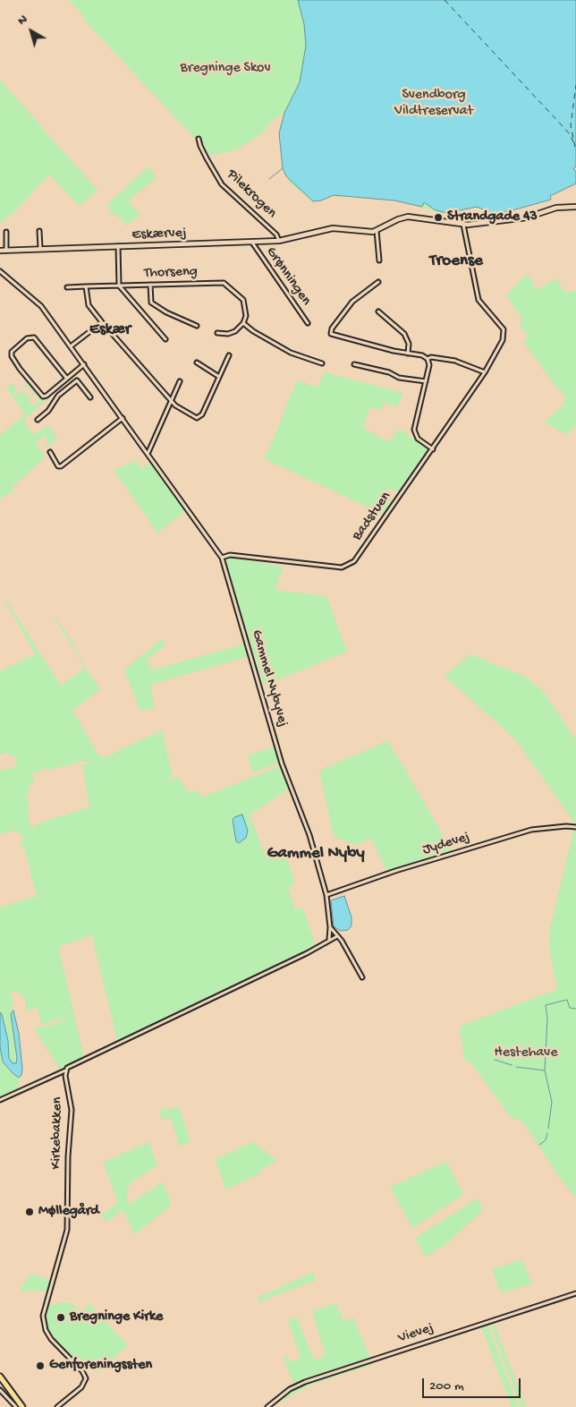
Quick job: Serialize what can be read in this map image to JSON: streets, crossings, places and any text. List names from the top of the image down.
{
  "streets": {
    "street": [
      "Pilekrogen",
      "Eskærvej",
      "Thorseng",
      "Grønningen",
      "Badstuen",
      "Gammel Nybyvej",
      "Jydevej",
      "Kirkebakken",
      "Vievej"
    ]
  },
  "crossings": [
    ["Pilekrogen", "Eskærvej"],
    ["Eskærvej", "Grønningen"],
    ["Badstuen", "Gammel Nybyvej"],
    ["Gammel Nybyvej", "Jydevej"]
  ],
  "districts": ["Troense", "Eskær", "Gammel Nyby"],
  "parks": ["Bregninge Skov", "Svendborg Vildtreservat", "Hestehave"],
  "places": [
    "Strandgade 43",
    "Møllegård",
    "Bregninge Kirke",
    "Genforeningssten"
  ],
  "scale_bar": "200 m",
  "north": "top left"
}
